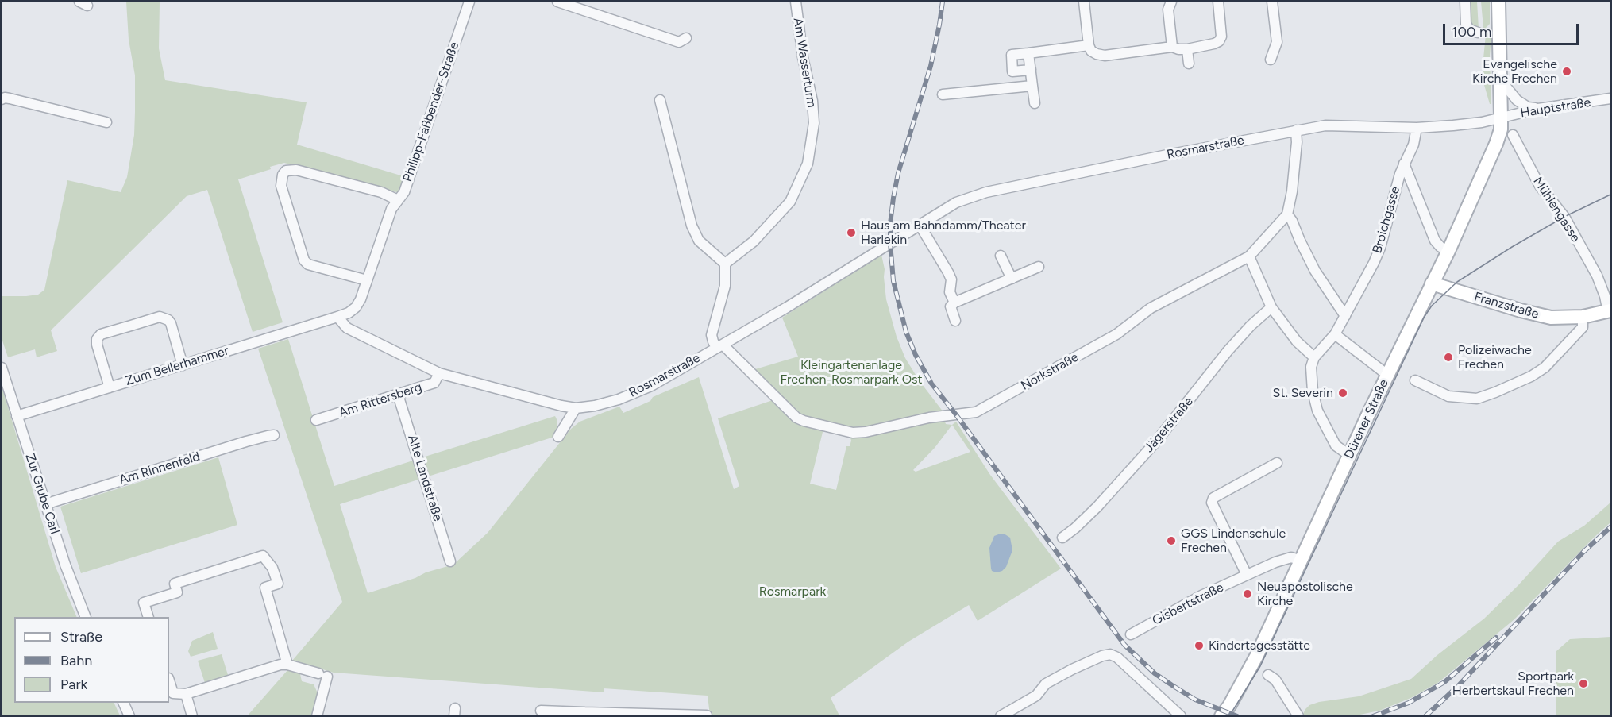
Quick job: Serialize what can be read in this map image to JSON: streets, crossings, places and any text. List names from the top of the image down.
{
  "streets": {
    "main road": ["Franzstraße", "Dürener Straße"],
    "street": [
      "Am Wasserturm",
      "Hauptstraße",
      "Philipp-Faßbender-Straße",
      "Rosmarstraße",
      "Mühlengasse",
      "Broichgasse",
      "Zum Bellerhammer",
      "Norkstraße",
      "Am Rittersberg",
      "Jägerstraße",
      "Am Rinnenfeld",
      "Alte Landstraße",
      "Zur Grube Carl",
      "Gisbertstraße"
    ]
  },
  "crossings": [
    ["Hauptstraße", "Rosmarstraße"],
    ["Hauptstraße", "Dürener Straße"],
    ["Philipp-Faßbender-Straße", "Rosmarstraße"],
    ["Philipp-Faßbender-Straße", "Zum Bellerhammer"],
    ["Rosmarstraße", "Broichgasse"],
    ["Rosmarstraße", "Zum Bellerhammer"],
    ["Rosmarstraße", "Norkstraße"],
    ["Rosmarstraße", "Am Rittersberg"],
    ["Rosmarstraße", "Dürener Straße"],
    ["Mühlengasse", "Franzstraße"],
    ["Franzstraße", "Dürener Straße"],
    ["Zum Bellerhammer", "Zur Grube Carl"],
    ["Am Rittersberg", "Alte Landstraße"],
    ["Dürener Straße", "Gisbertstraße"],
    ["Am Rinnenfeld", "Zur Grube Carl"]
  ],
  "parks": ["Kleingartenanlage Frechen-Rosmarpark Ost", "Rosmarpark"],
  "places": [
    "Evangelische Kirche Frechen",
    "Haus am Bahndamm/Theater Harlekin",
    "Polizeiwache Frechen",
    "St. Severin",
    "GGS Lindenschule Frechen",
    "Neuapostolische Kirche",
    "Kindertagesstätte",
    "Sportpark Herbertskaul Frechen"
  ],
  "legend": ["Straße", "Bahn", "Park"],
  "scale_bar": "100 m"
}
